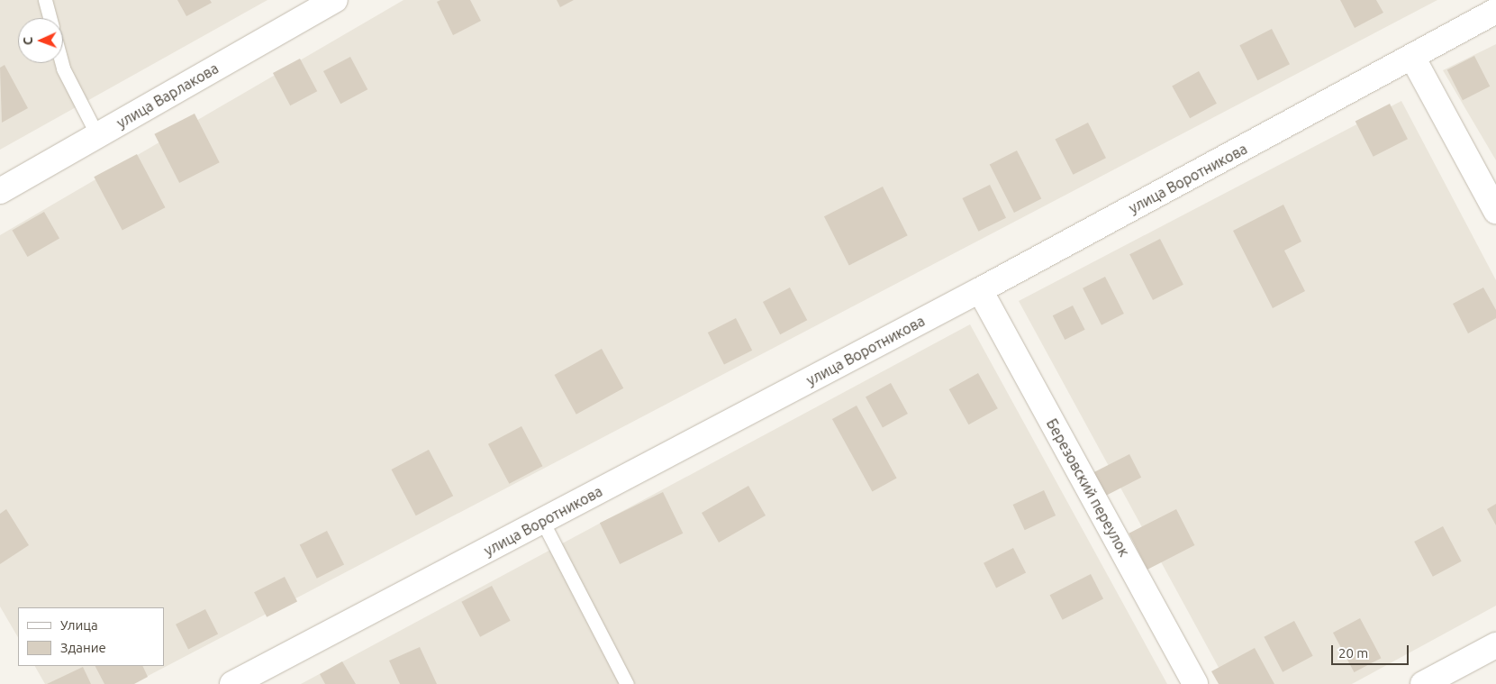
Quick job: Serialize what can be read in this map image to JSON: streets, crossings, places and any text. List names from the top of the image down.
{
  "streets": {
    "street": ["улица Варлакова", "улица Воротникова", "Березовский переулок"]
  },
  "crossings": [
    ["улица Воротникова", "Березовский переулок"]
  ],
  "legend": ["Улица", "Здание"],
  "scale_bar": "20 m",
  "north": "left"
}
